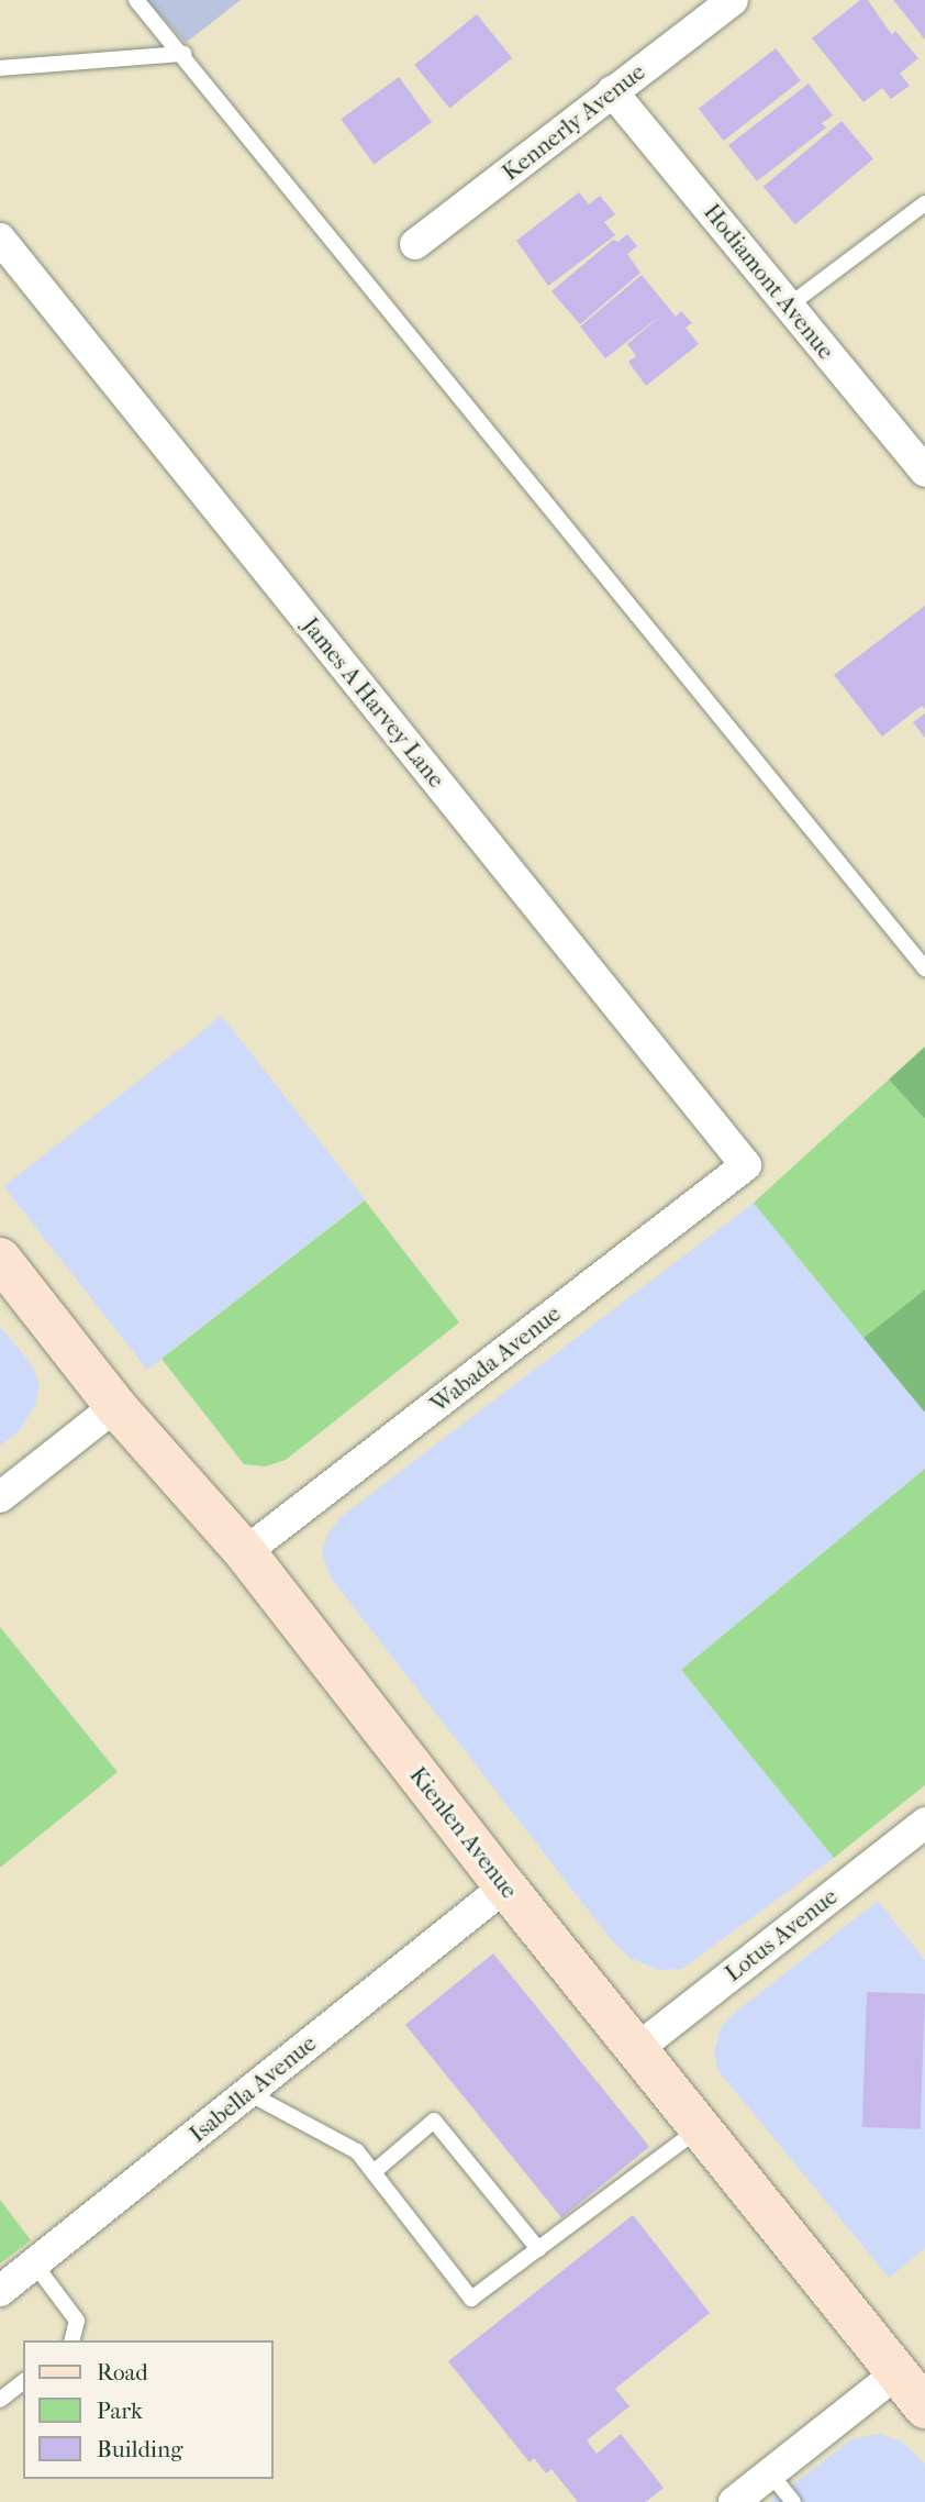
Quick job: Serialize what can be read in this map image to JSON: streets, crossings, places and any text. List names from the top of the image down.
{
  "streets": {
    "main road": ["Kienlen Avenue"],
    "street": [
      "Kennerly Avenue",
      "Hodiamont Avenue",
      "James A Harvey Lane",
      "Wabada Avenue",
      "Lotus Avenue",
      "Isabella Avenue"
    ]
  },
  "crossings": [
    ["Kennerly Avenue", "Hodiamont Avenue"],
    ["James A Harvey Lane", "Wabada Avenue"],
    ["Wabada Avenue", "Kienlen Avenue"],
    ["Kienlen Avenue", "Lotus Avenue"],
    ["Kienlen Avenue", "Isabella Avenue"]
  ],
  "legend": ["Road", "Park", "Building"]
}
